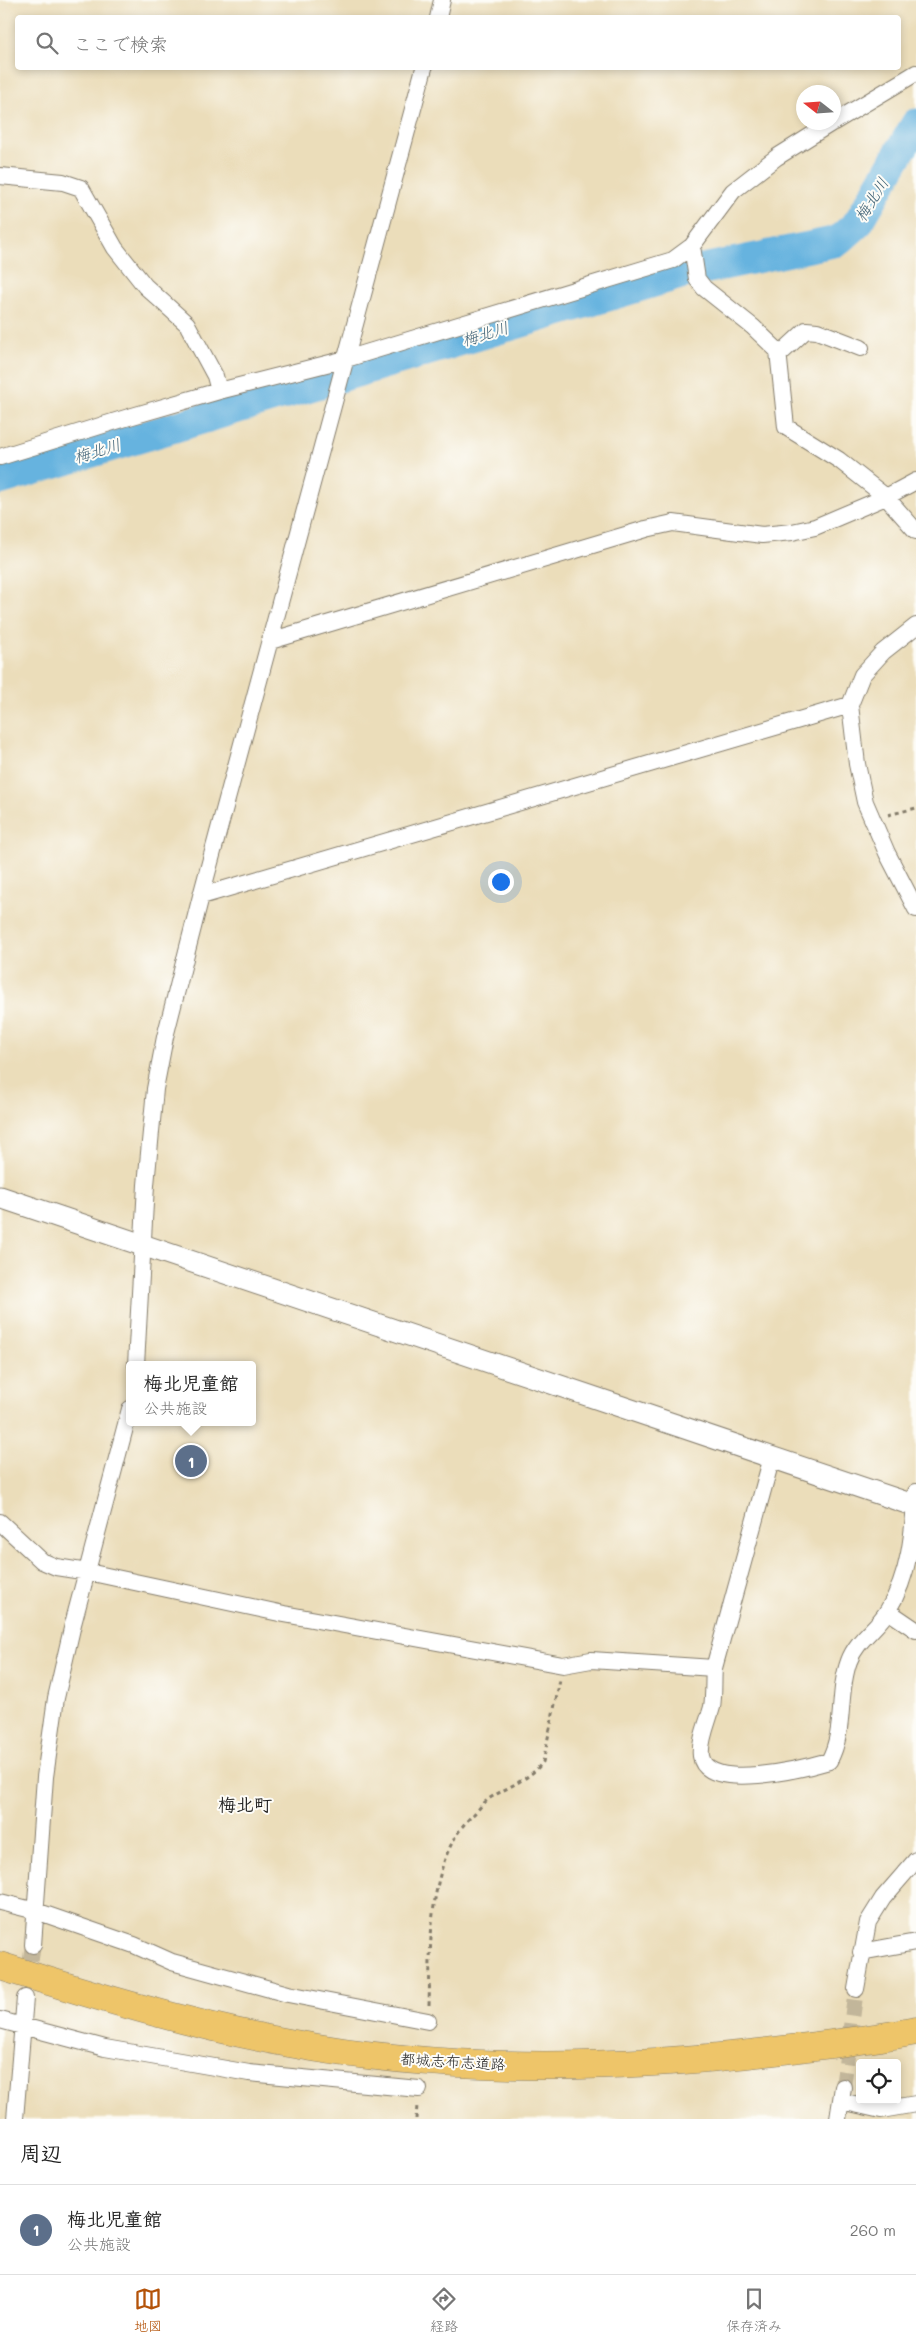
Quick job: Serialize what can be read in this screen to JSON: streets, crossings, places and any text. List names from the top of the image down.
{
  "streets": {
    "highway": ["都城志布志道路"]
  },
  "districts": ["梅北町"],
  "water": ["梅北川"],
  "north": "left",
  "page": {
    "search": "ここで検索",
    "popup": ["梅北児童館", "公共施設"],
    "pins": "1",
    "heading": "周辺",
    "list": [
      {
        "mark": "1",
        "name": "梅北児童館",
        "note": "公共施設",
        "value": "260 m"
      }
    ],
    "nav": ["地図", "経路", "保存済み"]
  }
}
